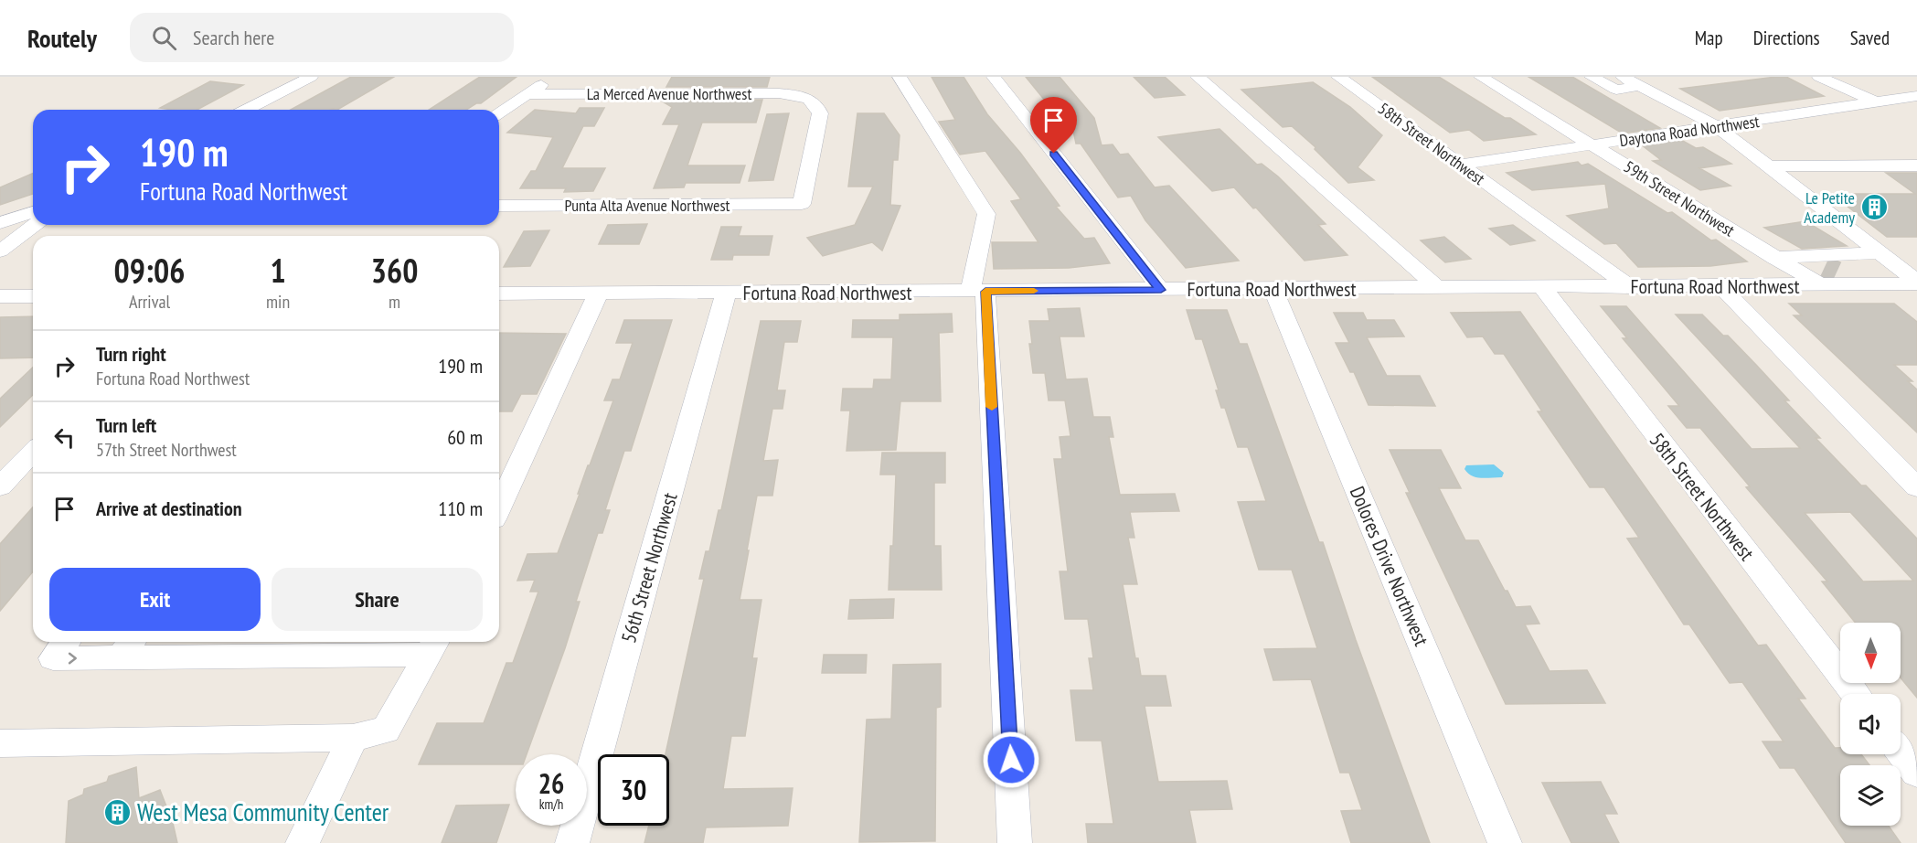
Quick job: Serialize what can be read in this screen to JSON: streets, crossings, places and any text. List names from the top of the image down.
{
  "streets": {
    "street": [
      "La Merced Avenue Northwest",
      "Daytona Road Northwest",
      "58th Street Northwest",
      "59th Street Northwest",
      "Punta Alta Avenue Northwest",
      "Fortuna Road Northwest",
      "Dolores Drive Northwest",
      "56th Street Northwest"
    ]
  },
  "crossings": [
    ["La Merced Avenue Northwest", "Punta Alta Avenue Northwest"],
    ["Daytona Road Northwest", "58th Street Northwest"],
    ["Daytona Road Northwest", "59th Street Northwest"],
    ["58th Street Northwest", "Fortuna Road Northwest"],
    ["59th Street Northwest", "Fortuna Road Northwest"],
    ["Fortuna Road Northwest", "Dolores Drive Northwest"],
    ["Fortuna Road Northwest", "56th Street Northwest"]
  ],
  "places": {
    "building": ["Le Petite Academy", "West Mesa Community Center"]
  },
  "north": "bottom",
  "page": {
    "header": "Routely",
    "search": "Search here",
    "nav": ["Map", "Directions", "Saved"],
    "turn": ["190 m", "Fortuna Road Northwest"],
    "eta": [
      "09:06",
      "Arrival",
      "1",
      "min",
      "360",
      "m"
    ],
    "list": [
      {
        "name": "Turn right",
        "note": "Fortuna Road Northwest",
        "value": "190 m"
      },
      {
        "name": "Turn left",
        "note": "57th Street Northwest",
        "value": "60 m"
      },
      {
        "name": "Arrive at destination",
        "value": "110 m"
      }
    ],
    "buttons": ["Exit", "Share"],
    "speed": "26 km/h",
    "limit": "30"
  }
}
